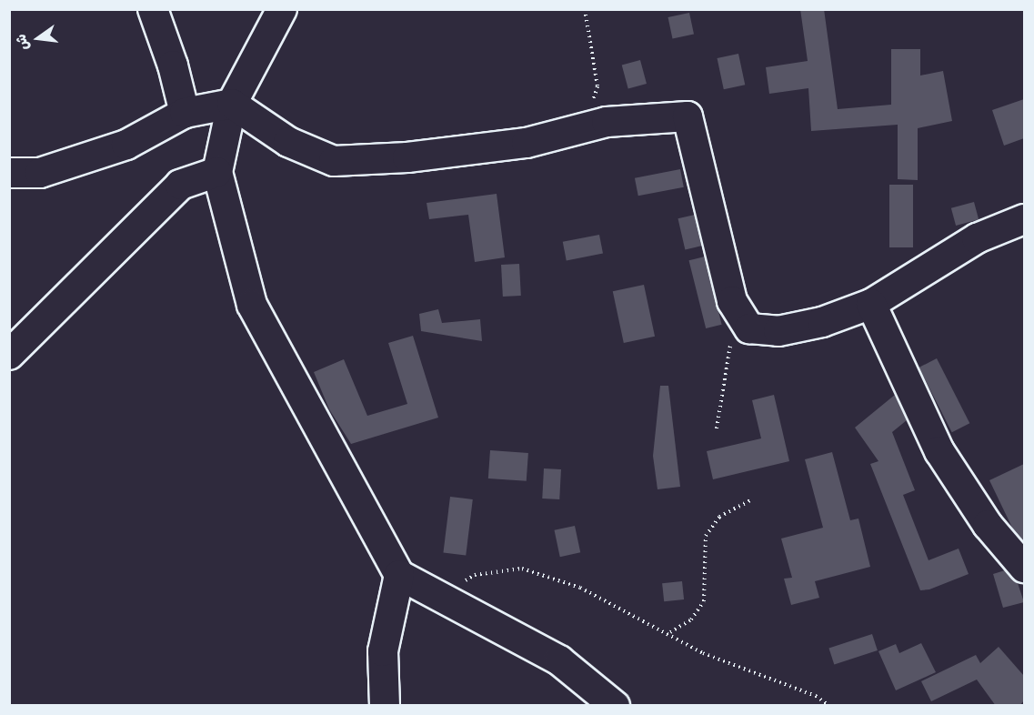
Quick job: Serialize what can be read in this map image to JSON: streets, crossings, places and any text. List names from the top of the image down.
{
  "north": "left"
}
